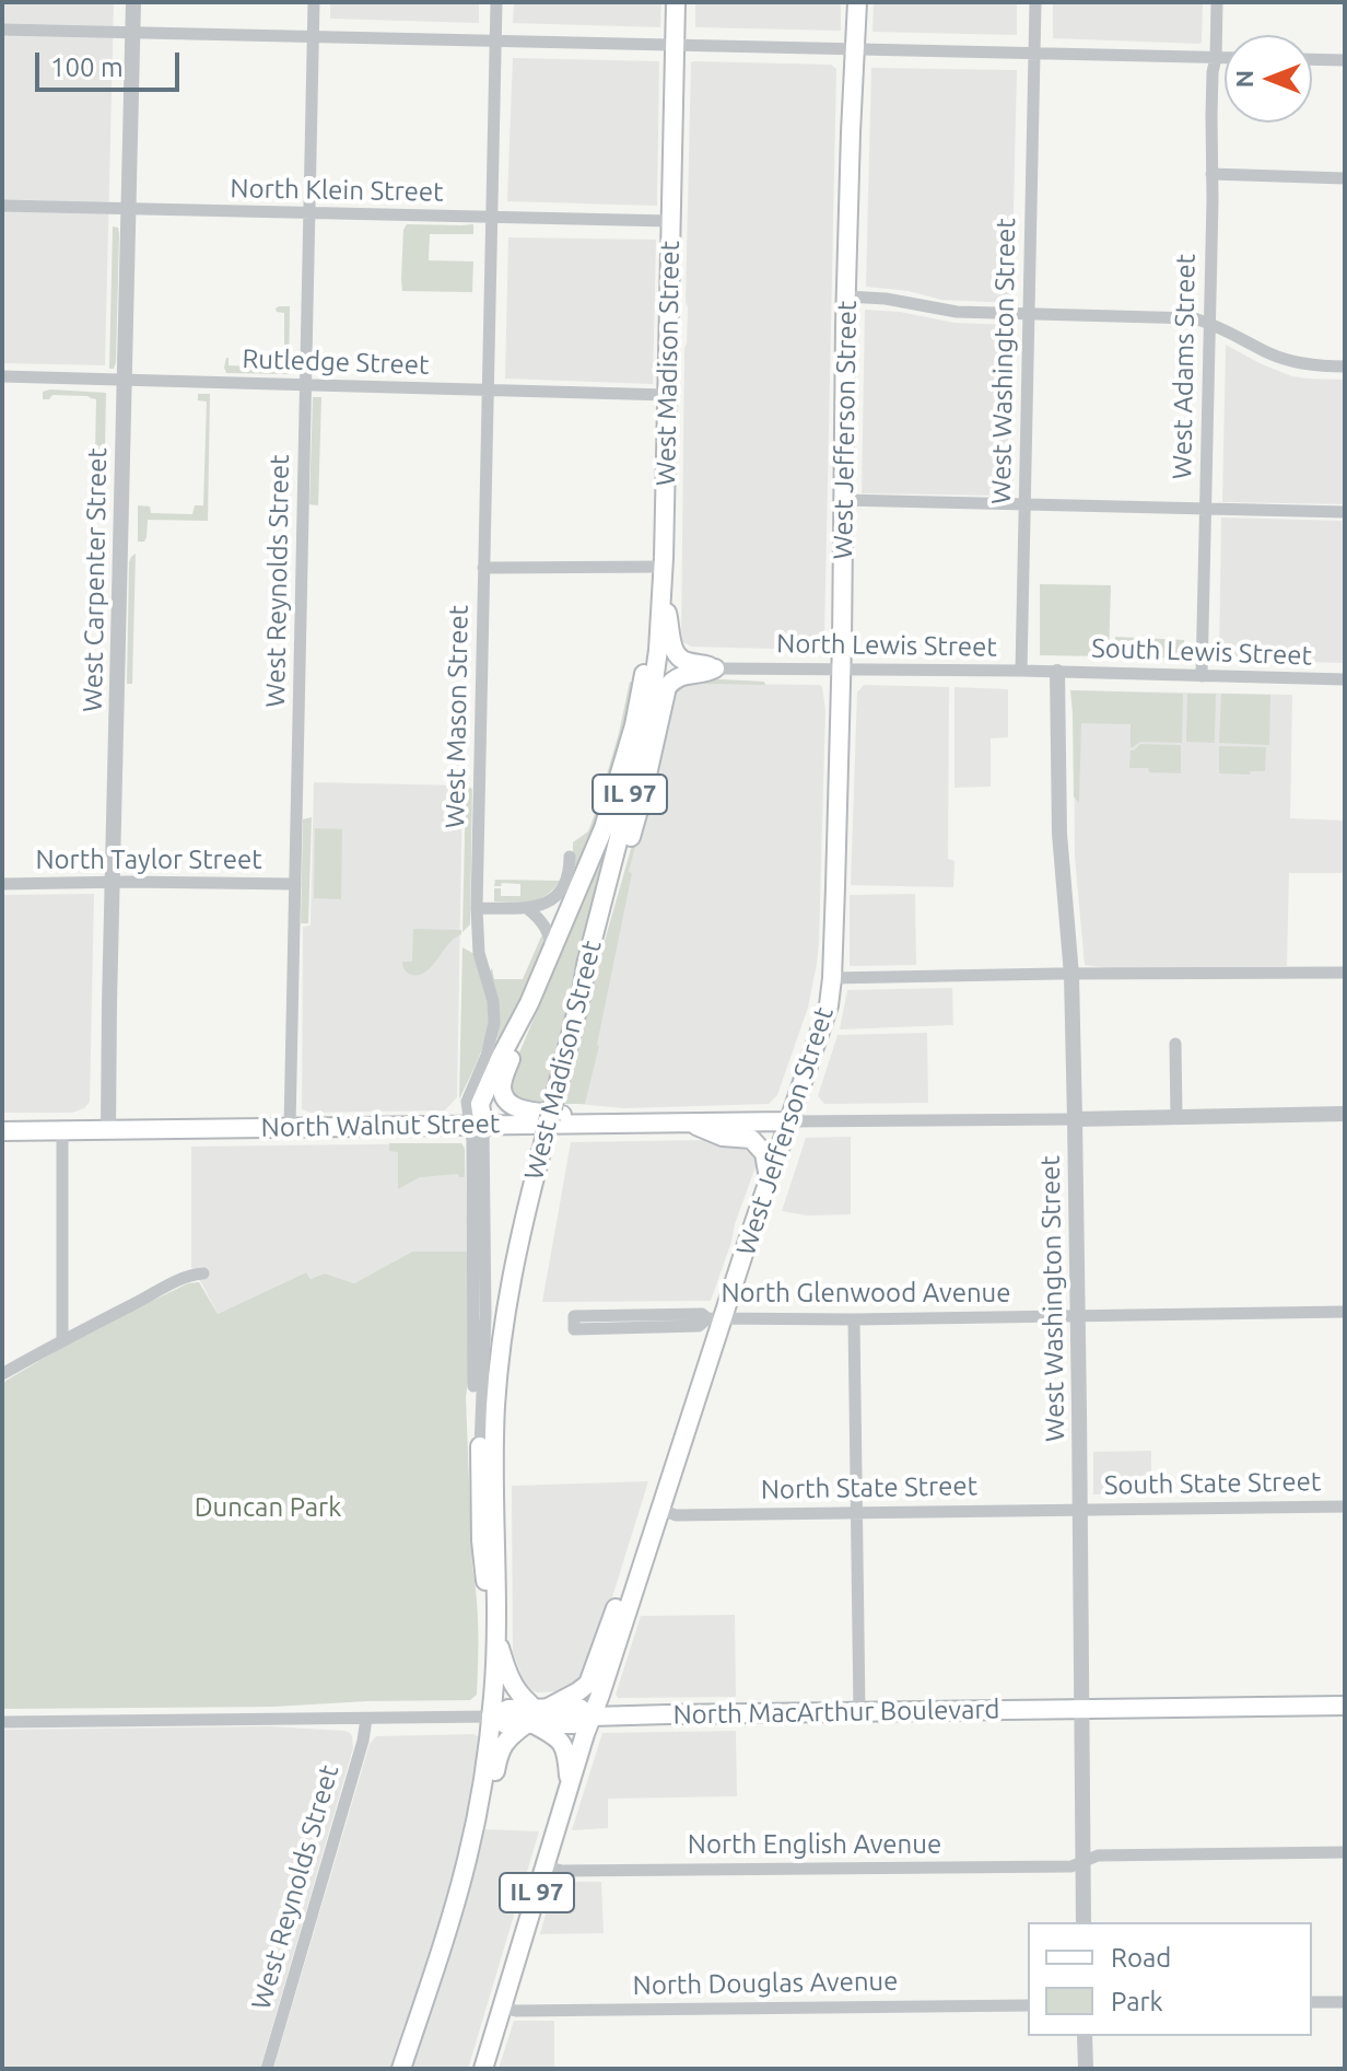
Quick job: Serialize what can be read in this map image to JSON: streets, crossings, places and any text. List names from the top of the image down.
{
  "streets": {
    "main road": [
      "West Madison Street",
      "West Jefferson Street",
      "IL 97",
      "North Walnut Street",
      "North MacArthur Boulevard"
    ],
    "street": [
      "North Klein Street",
      "West Washington Street",
      "Rutledge Street",
      "West Adams Street",
      "West Carpenter Street",
      "West Reynolds Street",
      "North Lewis Street",
      "South Lewis Street",
      "West Mason Street",
      "North Taylor Street",
      "North Glenwood Avenue",
      "South State Street",
      "North State Street",
      "North English Avenue",
      "North Douglas Avenue"
    ]
  },
  "crossings": [
    ["North Klein Street", "West Madison Street"],
    ["North Klein Street", "West Carpenter Street"],
    ["North Klein Street", "West Reynolds Street"],
    ["North Klein Street", "West Mason Street"],
    ["West Washington Street", "North Lewis Street"],
    ["West Washington Street", "South Lewis Street"],
    ["West Washington Street", "North Walnut Street"],
    ["West Washington Street", "North Glenwood Avenue"],
    ["West Washington Street", "South State Street"],
    ["West Washington Street", "North State Street"],
    ["West Washington Street", "North MacArthur Boulevard"],
    ["West Washington Street", "North English Avenue"],
    ["Rutledge Street", "West Madison Street"],
    ["Rutledge Street", "West Carpenter Street"],
    ["Rutledge Street", "West Reynolds Street"],
    ["Rutledge Street", "West Mason Street"],
    ["West Madison Street", "IL 97"],
    ["West Madison Street", "North MacArthur Boulevard"],
    ["West Adams Street", "South Lewis Street"],
    ["West Jefferson Street", "North Lewis Street"],
    ["West Jefferson Street", "IL 97"],
    ["West Jefferson Street", "North Walnut Street"],
    ["West Jefferson Street", "North Glenwood Avenue"],
    ["West Jefferson Street", "North State Street"],
    ["West Jefferson Street", "North MacArthur Boulevard"],
    ["West Jefferson Street", "North English Avenue"],
    ["West Jefferson Street", "North Douglas Avenue"],
    ["West Carpenter Street", "North Taylor Street"],
    ["West Carpenter Street", "North Walnut Street"],
    ["West Reynolds Street", "North Taylor Street"],
    ["West Reynolds Street", "North Walnut Street"],
    ["West Reynolds Street", "North MacArthur Boulevard"],
    ["North Lewis Street", "South Lewis Street"],
    ["West Mason Street", "North Walnut Street"],
    ["South State Street", "North State Street"]
  ],
  "parks": ["Duncan Park"],
  "legend": ["Road", "Park"],
  "scale_bar": "100 m",
  "north": "left"
}
